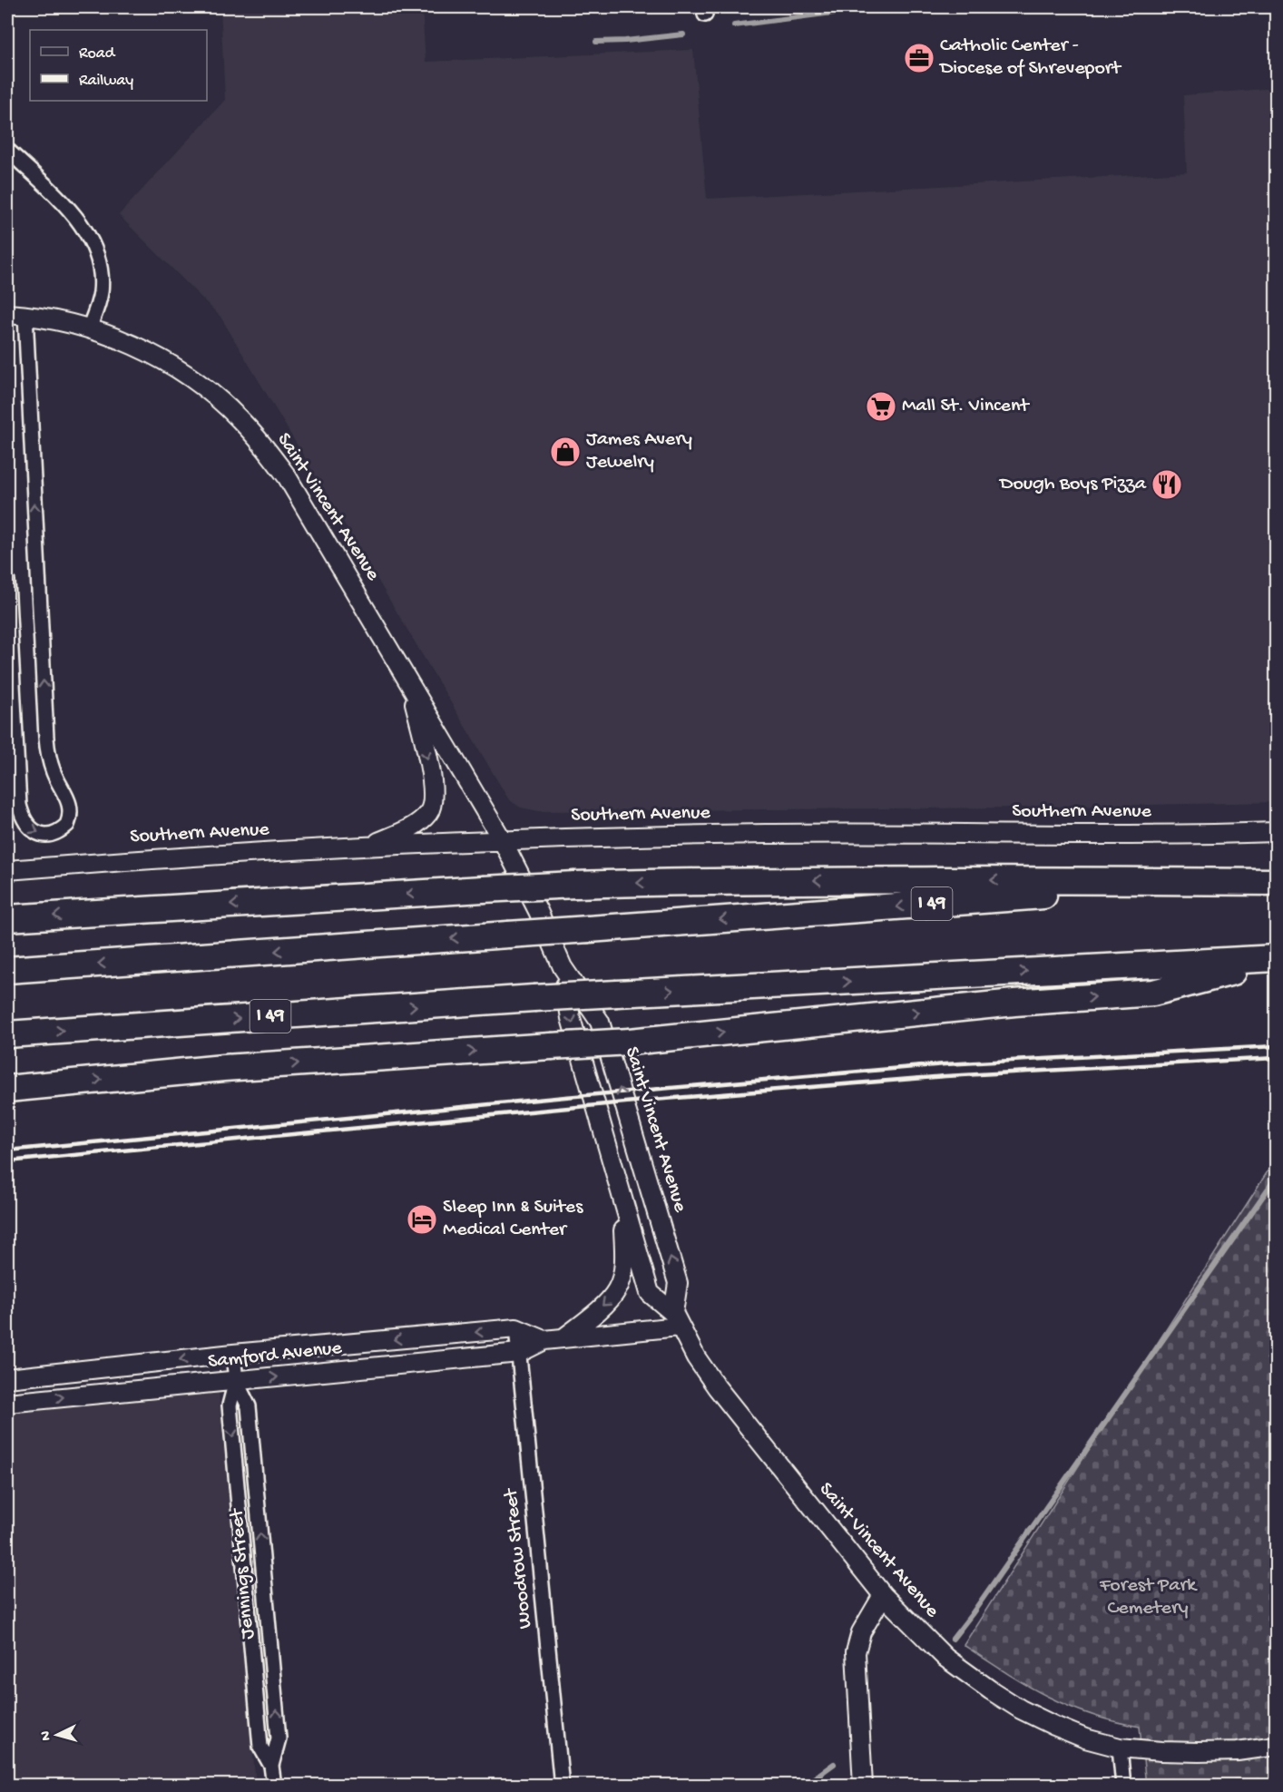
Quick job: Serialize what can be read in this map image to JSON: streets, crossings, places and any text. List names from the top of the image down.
{
  "streets": {
    "highway": ["I 49"],
    "street": [
      "Saint Vincent Avenue",
      "Southern Avenue",
      "Samford Avenue",
      "Woodrow Street",
      "Jennings Street"
    ]
  },
  "crossings": [
    ["Saint Vincent Avenue", "Southern Avenue"],
    ["Saint Vincent Avenue", "Samford Avenue"],
    ["Samford Avenue", "Woodrow Street"],
    ["Samford Avenue", "Jennings Street"]
  ],
  "parks": ["Forest Park Cemetery"],
  "places": {
    "office": ["Catholic Center - Diocese of Shreveport"],
    "supermarket": ["Mall St. Vincent"],
    "shop": ["James Avery Jewelry"],
    "restaurant": ["Dough Boys Pizza"],
    "hotel": ["Sleep Inn & Suites Medical Center"]
  },
  "legend": ["Road", "Railway"],
  "north": "left"
}
